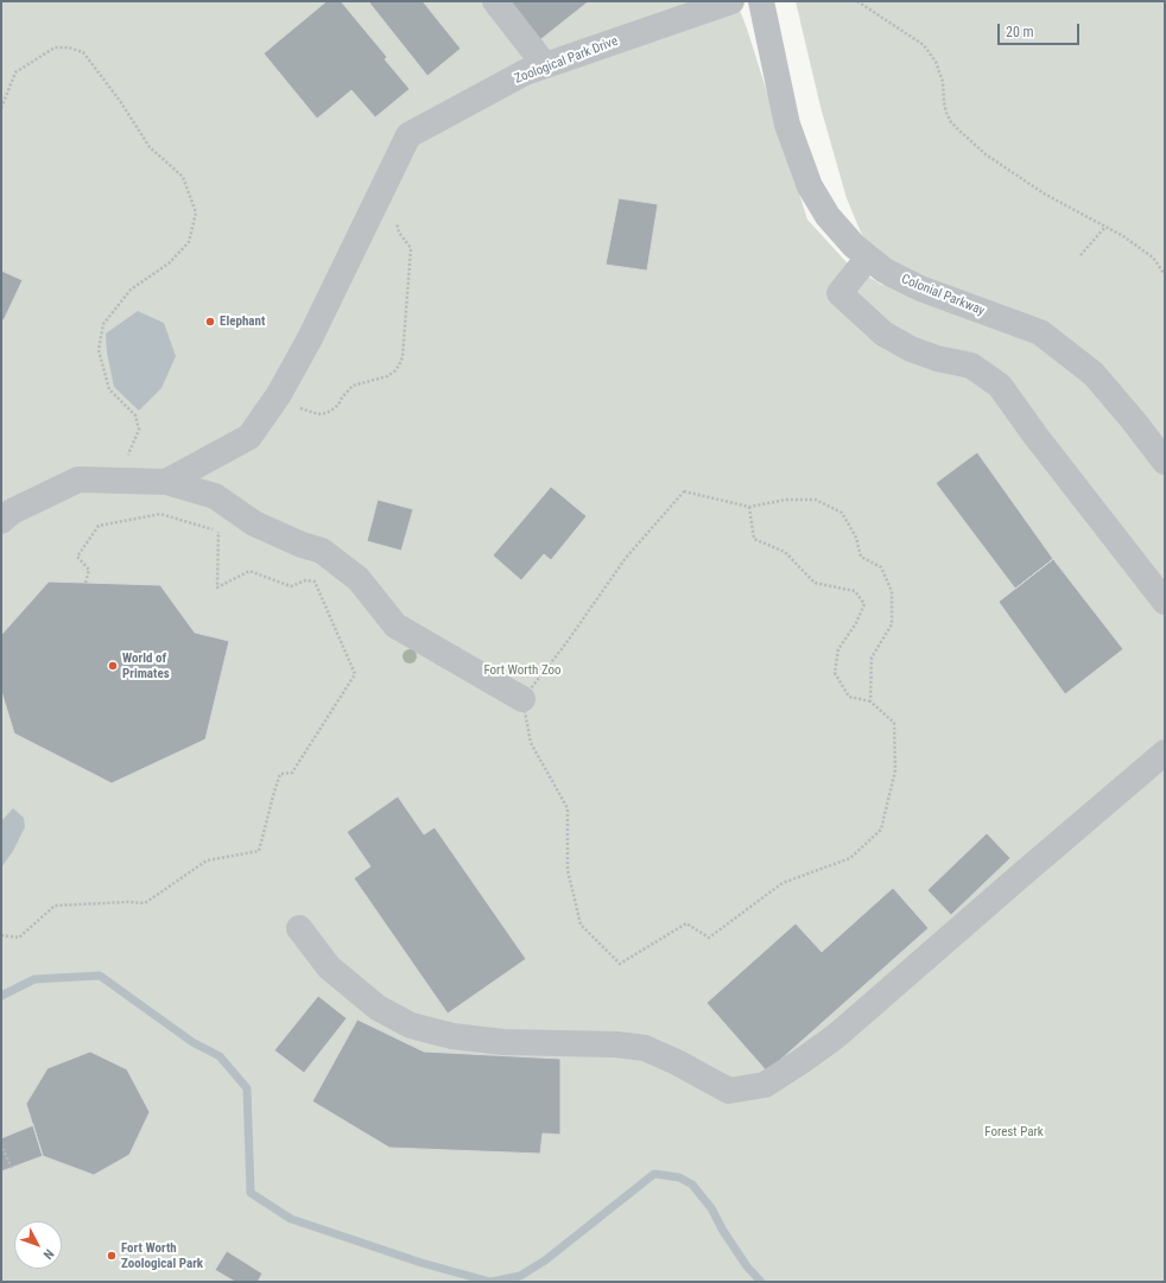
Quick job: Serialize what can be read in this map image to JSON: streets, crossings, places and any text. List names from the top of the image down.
{
  "streets": {
    "street": ["Zoological Park Drive", "Colonial Parkway"]
  },
  "parks": ["Fort Worth Zoo", "Forest Park"],
  "places": ["Elephant", "World of Primates", "Fort Worth Zoological Park"],
  "scale_bar": "20 m",
  "north": "bottom right"
}
